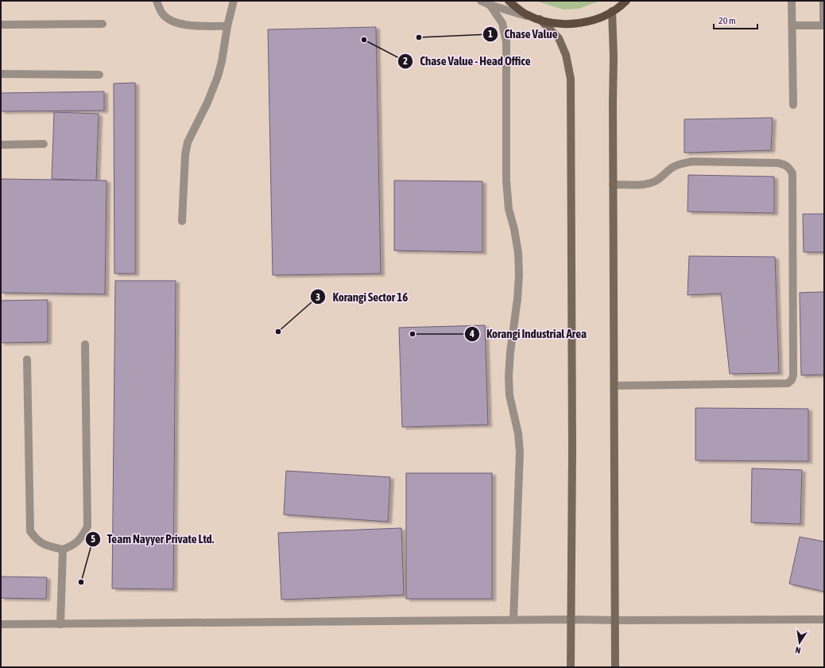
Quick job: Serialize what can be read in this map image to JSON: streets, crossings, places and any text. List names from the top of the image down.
{
  "places": [
    "Chase Value",
    "Chase Value - Head Office",
    "Korangi Sector 16",
    "Korangi Industrial Area",
    "Team Nayyer Private Ltd."
  ],
  "scale_bar": "20 m",
  "north": "bottom"
}
